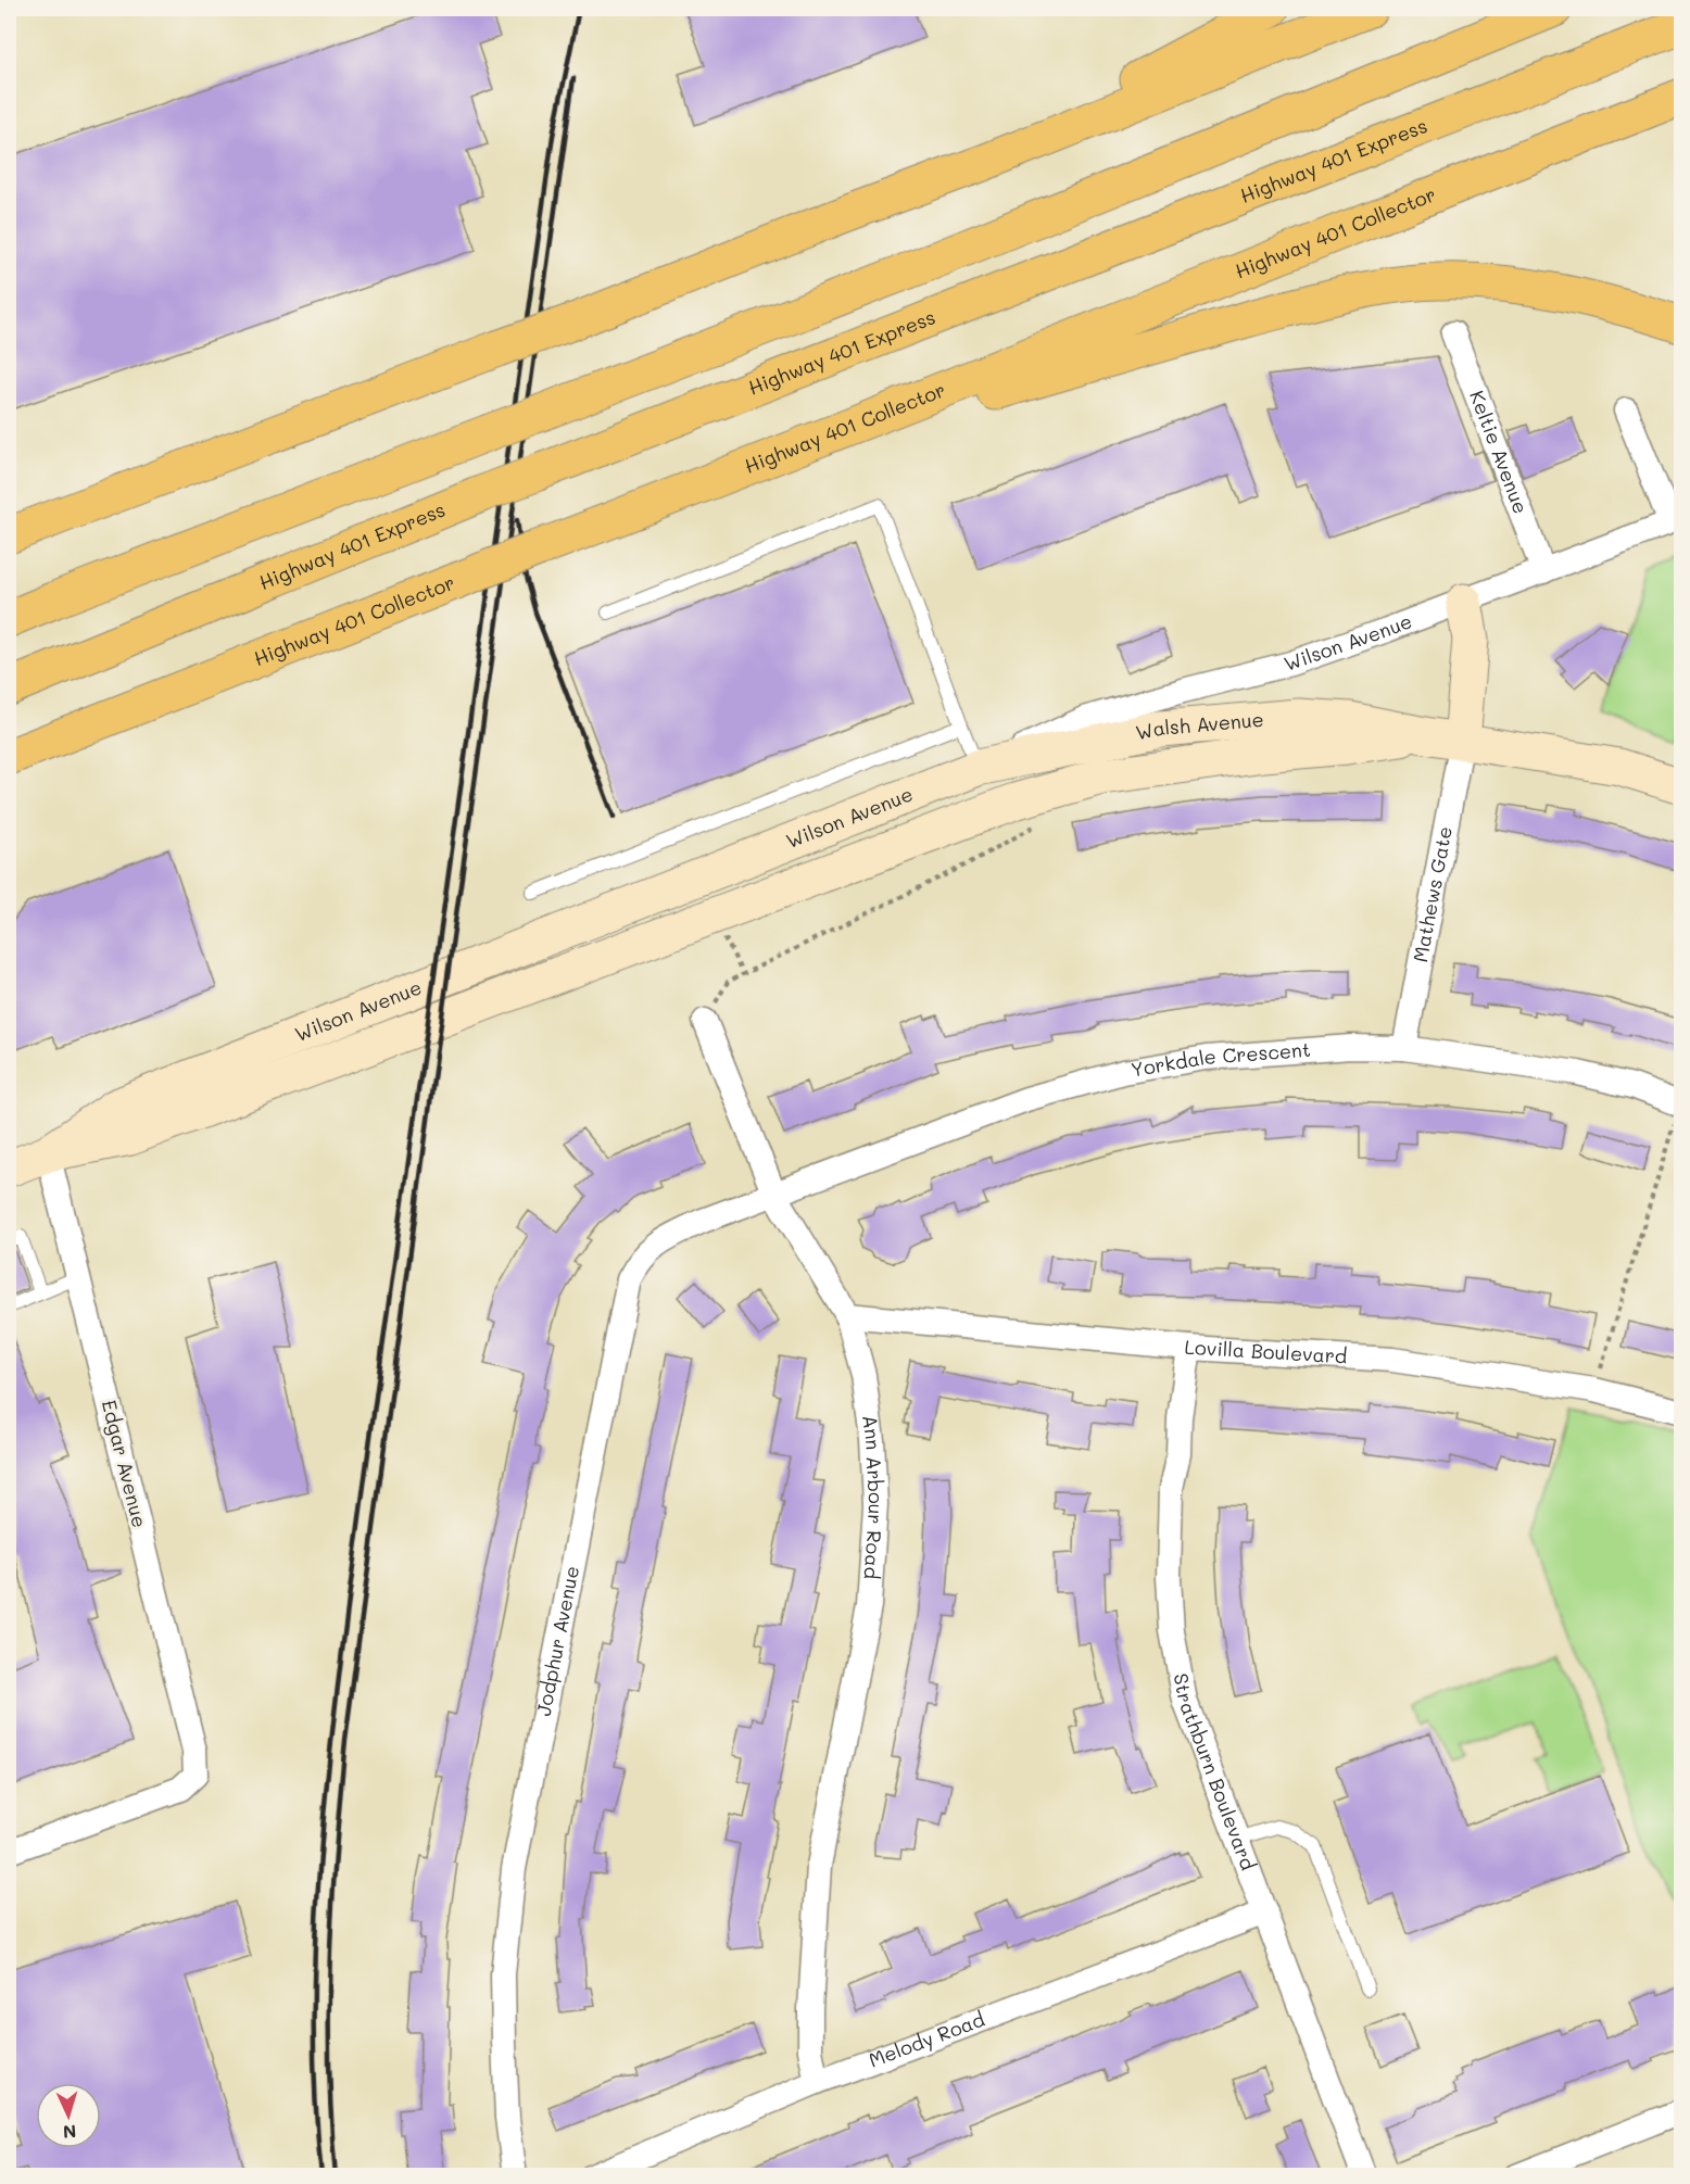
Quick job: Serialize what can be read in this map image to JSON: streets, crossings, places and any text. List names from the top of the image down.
{
  "streets": {
    "highway": ["Highway 401 Express", "Highway 401 Collector"],
    "main road": ["Wilson Avenue", "Walsh Avenue"],
    "street": [
      "Keltie Avenue",
      "Mathews Gate",
      "Yorkdale Crescent",
      "Lovilla Boulevard",
      "Edgar Avenue",
      "Ann Arbour Road",
      "Jodphur Avenue",
      "Strathburn Boulevard",
      "Melody Road"
    ]
  },
  "crossings": [
    ["Keltie Avenue", "Wilson Avenue"],
    ["Wilson Avenue", "Walsh Avenue"],
    ["Wilson Avenue", "Edgar Avenue"],
    ["Walsh Avenue", "Mathews Gate"],
    ["Mathews Gate", "Yorkdale Crescent"],
    ["Yorkdale Crescent", "Ann Arbour Road"],
    ["Yorkdale Crescent", "Jodphur Avenue"],
    ["Lovilla Boulevard", "Ann Arbour Road"],
    ["Lovilla Boulevard", "Strathburn Boulevard"],
    ["Ann Arbour Road", "Jodphur Avenue"],
    ["Ann Arbour Road", "Melody Road"],
    ["Strathburn Boulevard", "Melody Road"]
  ],
  "north": "bottom"
}
